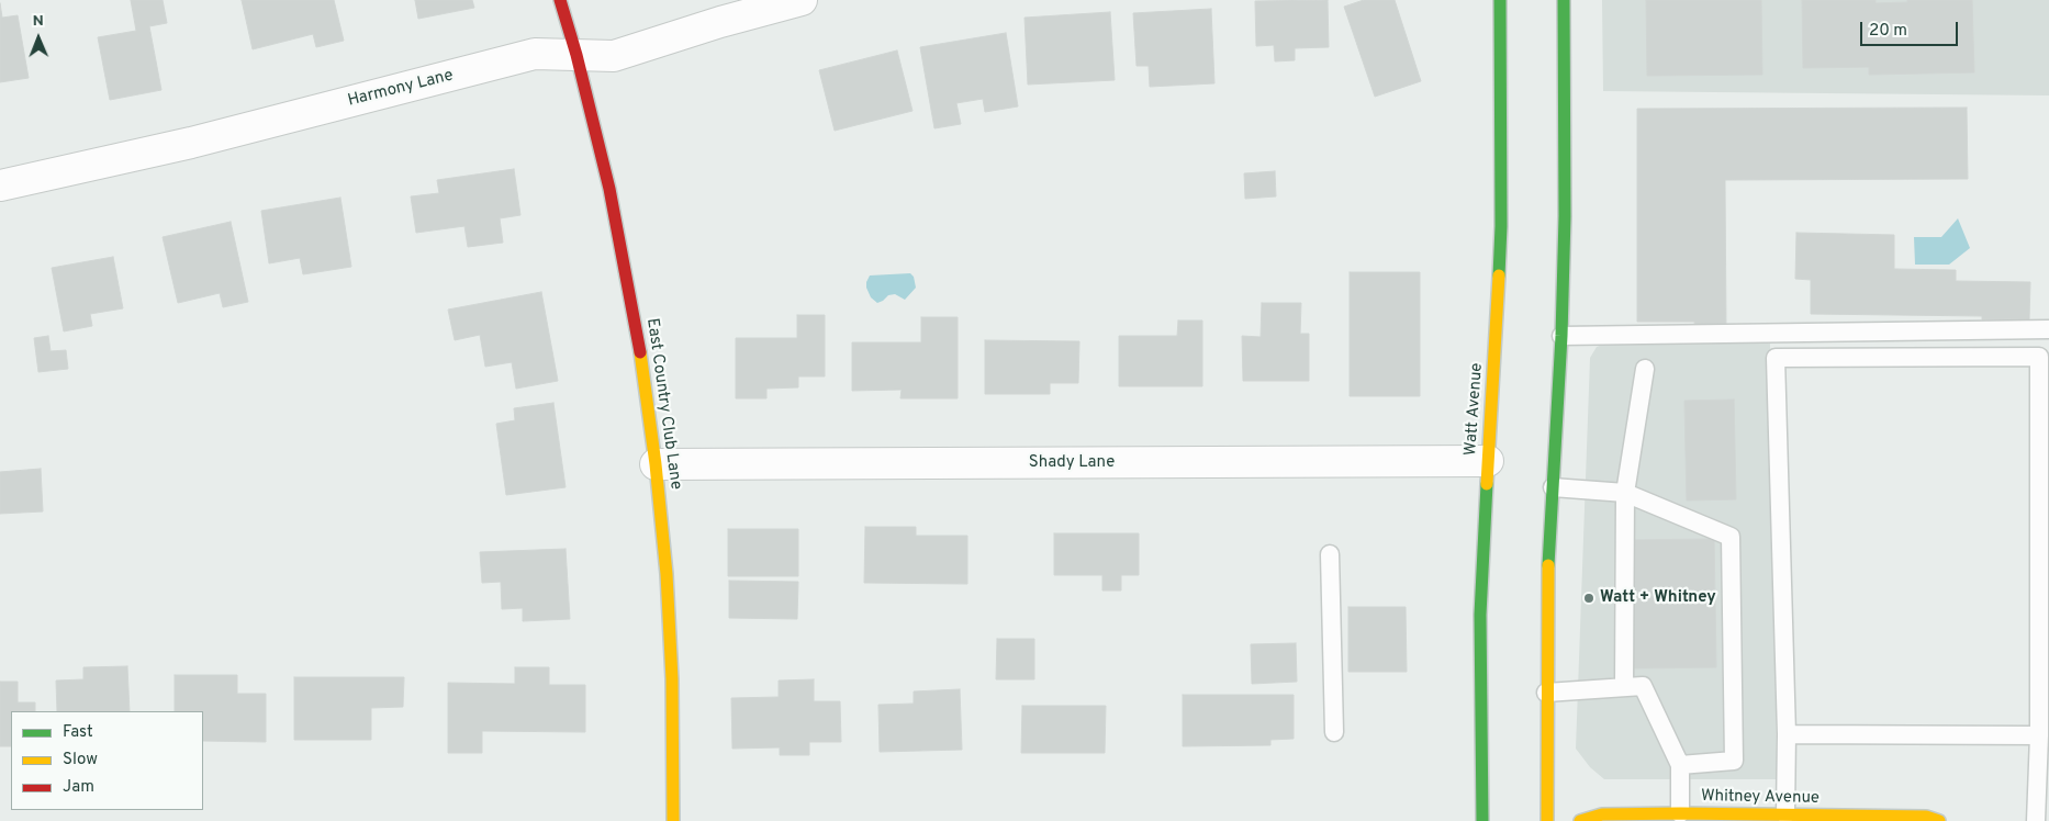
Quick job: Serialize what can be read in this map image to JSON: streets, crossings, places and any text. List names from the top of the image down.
{
  "streets": {
    "main road": ["East Country Club Lane", "Watt Avenue", "Whitney Avenue"],
    "street": ["Harmony Lane", "Shady Lane"]
  },
  "crossings": [
    ["Harmony Lane", "East Country Club Lane"],
    ["East Country Club Lane", "Shady Lane"],
    ["Watt Avenue", "Shady Lane"]
  ],
  "places": ["Watt + Whitney"],
  "legend": ["Fast", "Slow", "Jam"],
  "scale_bar": "20 m",
  "north": "top"
}
